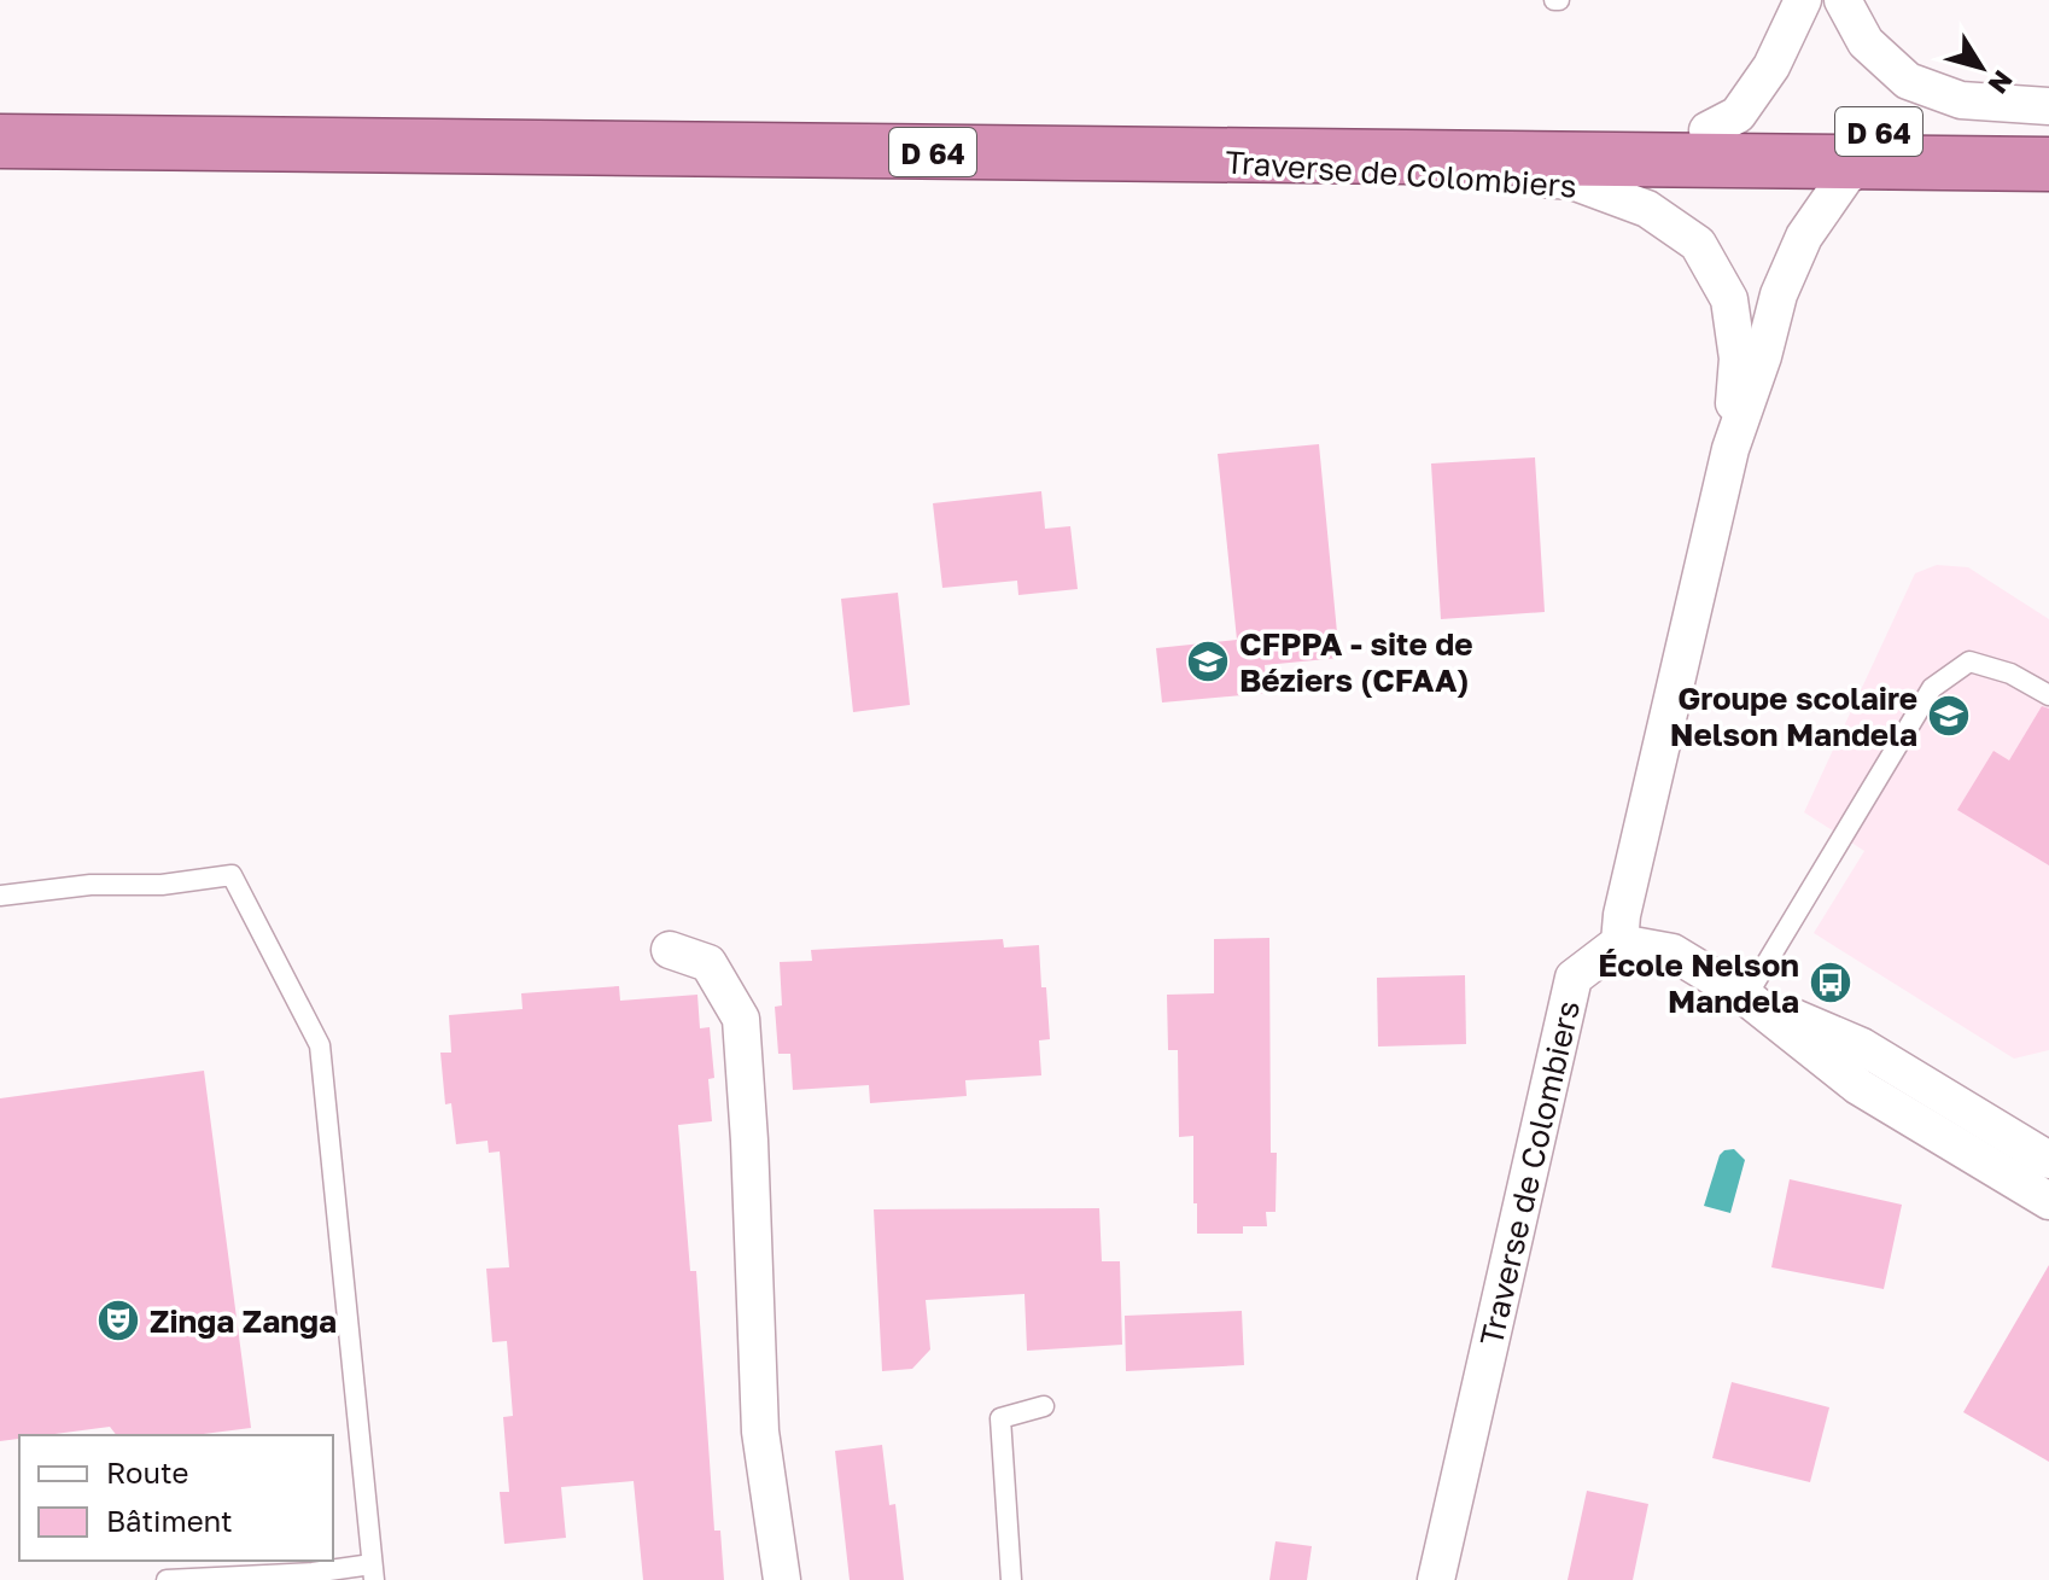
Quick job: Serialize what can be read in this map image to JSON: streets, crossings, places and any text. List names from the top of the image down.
{
  "streets": {
    "highway": ["D 64"],
    "street": ["Traverse de Colombiers"]
  },
  "crossings": [
    ["D 64", "Traverse de Colombiers"]
  ],
  "places": {
    "school or university": ["CFPPA - site de Béziers (CFAA)", "Groupe scolaire Nelson Mandela"],
    "bus stop": ["École Nelson Mandela"],
    "theatre": ["Zinga Zanga"]
  },
  "legend": ["Route", "Bâtiment"],
  "north": "bottom right"
}
